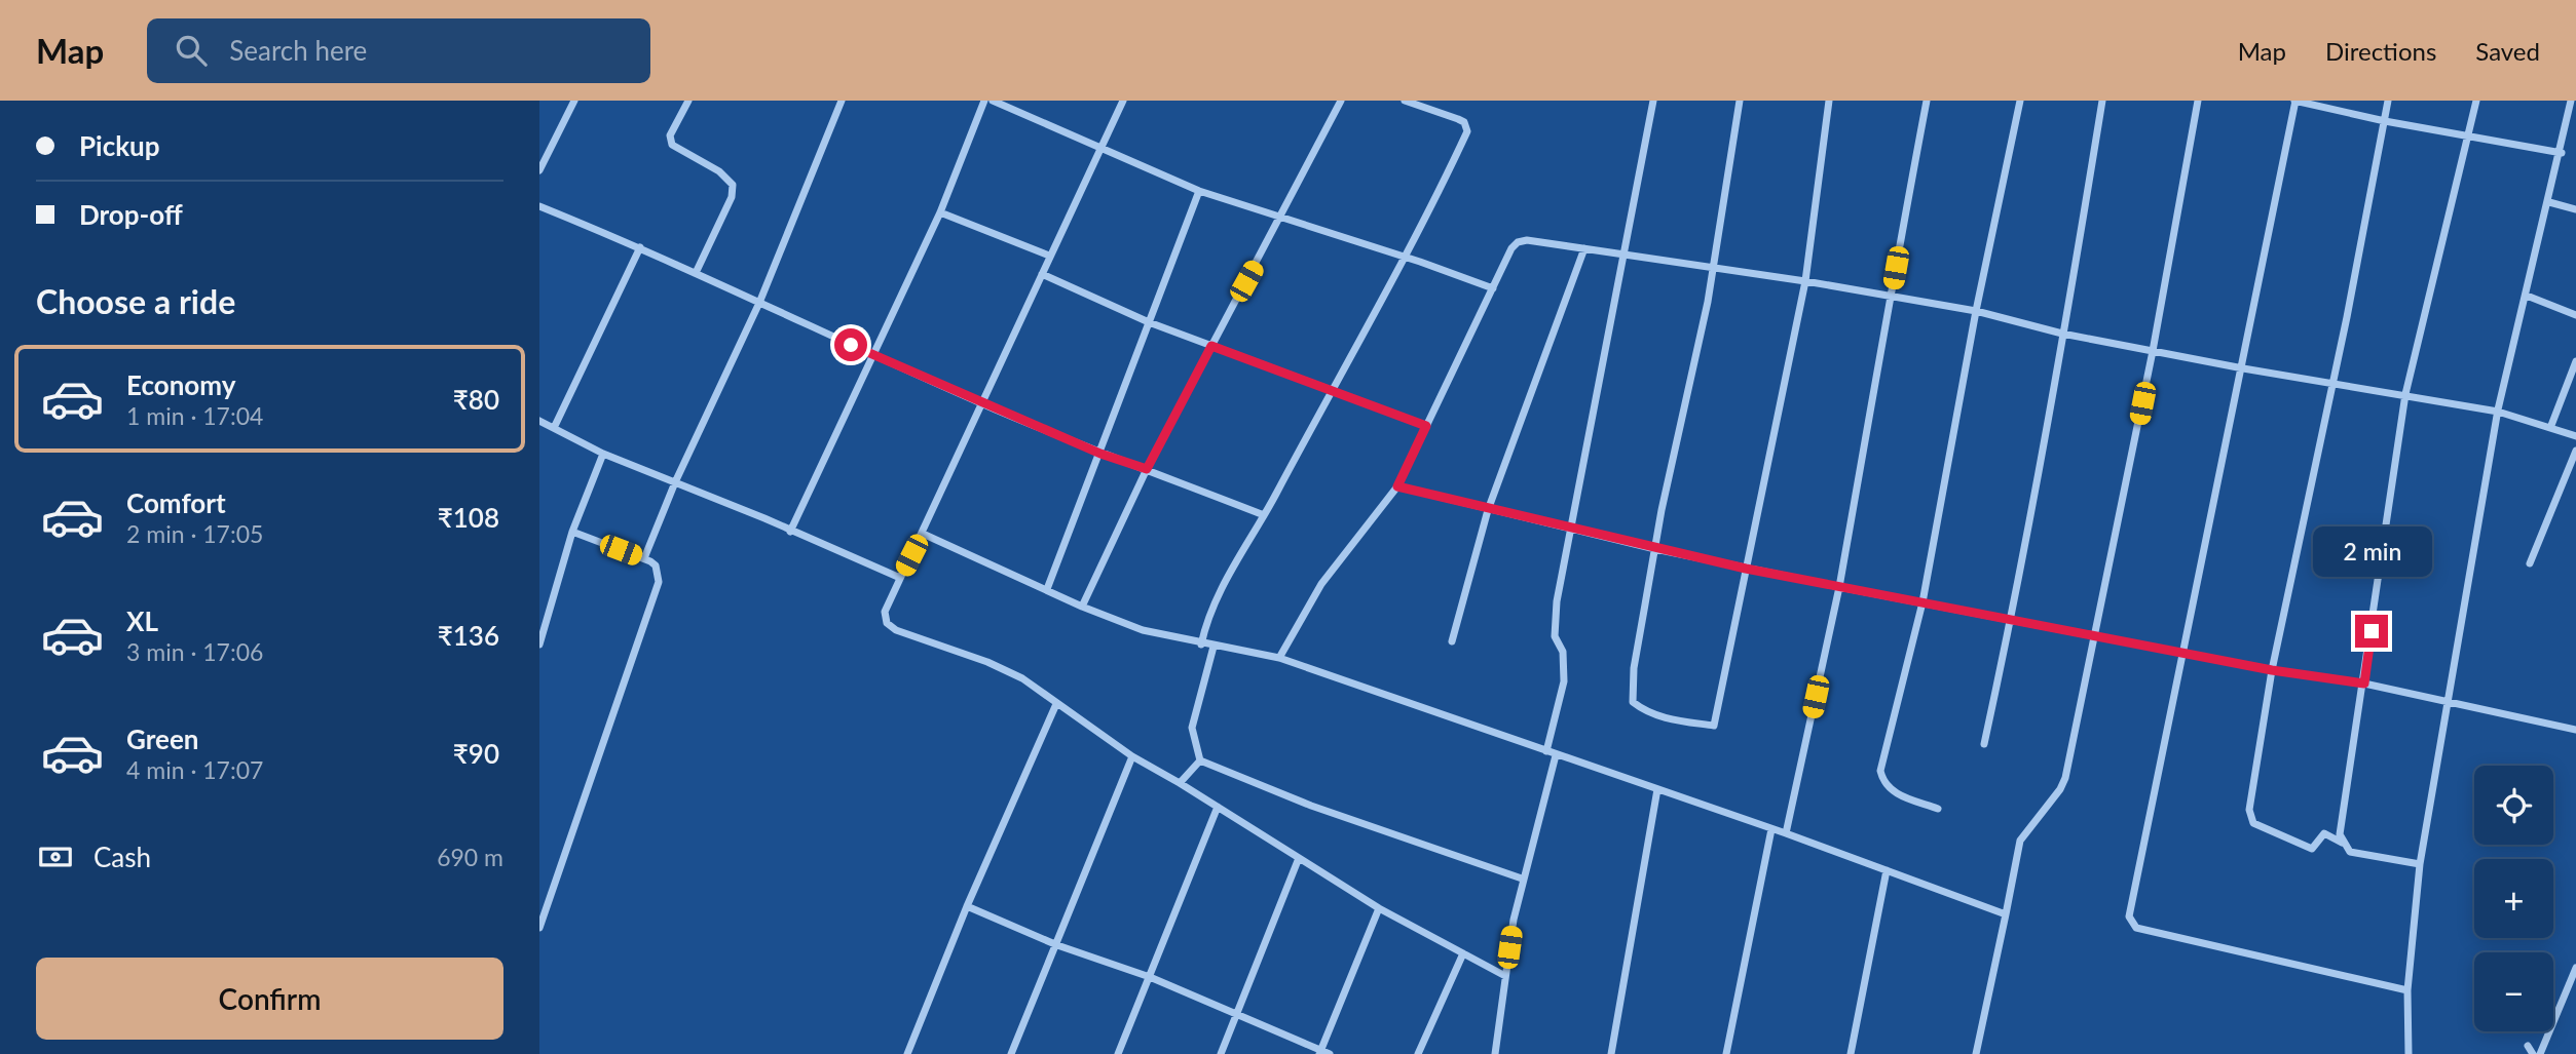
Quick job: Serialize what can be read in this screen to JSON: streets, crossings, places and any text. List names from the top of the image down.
{
  "page": {
    "header": "Map",
    "search": "Search here",
    "nav": ["Map", "Directions", "Saved"],
    "banner": ["Pickup", "Drop-off"],
    "heading": "Choose a ride",
    "list": [
      {
        "name": "Economy",
        "note": "1 min · 17:04",
        "value": "₹80"
      },
      {
        "name": "Comfort",
        "note": "2 min · 17:05",
        "value": "₹108"
      },
      {
        "name": "XL",
        "note": "3 min · 17:06",
        "value": "₹136"
      },
      {
        "name": "Green",
        "note": "4 min · 17:07",
        "value": "₹90"
      }
    ],
    "bubble": "2 min",
    "map_buttons": ["+", "−"],
    "pay": ["Cash", "690 m"],
    "buttons": "Confirm"
  }
}
